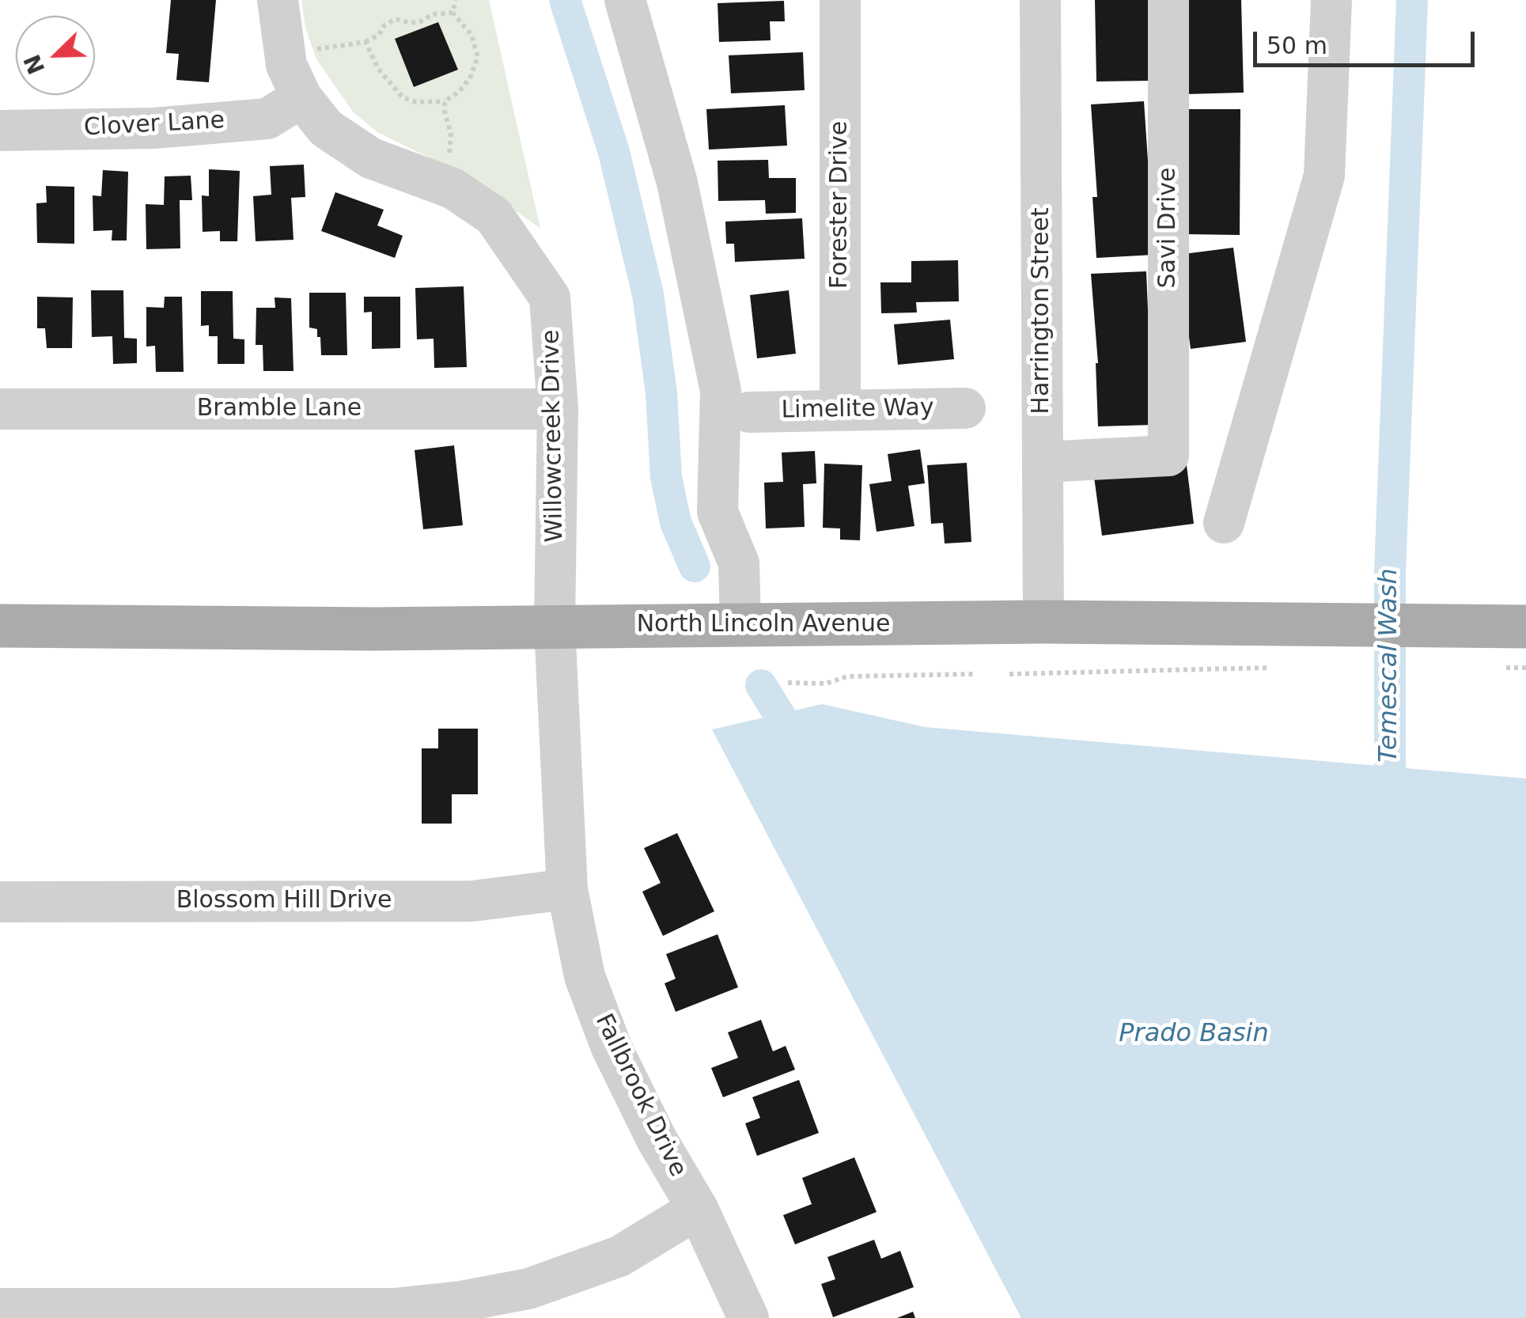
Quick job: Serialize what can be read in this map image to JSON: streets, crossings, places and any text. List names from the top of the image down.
{
  "streets": {
    "main road": ["North Lincoln Avenue"],
    "street": [
      "Clover Lane",
      "Forester Drive",
      "Savi Drive",
      "Harrington Street",
      "Bramble Lane",
      "Limelite Way",
      "Willowcreek Drive",
      "Blossom Hill Drive",
      "Fallbrook Drive"
    ]
  },
  "crossings": [
    ["Clover Lane", "Willowcreek Drive"],
    ["Forester Drive", "Limelite Way"],
    ["Savi Drive", "Harrington Street"],
    ["Harrington Street", "North Lincoln Avenue"],
    ["Bramble Lane", "Willowcreek Drive"],
    ["Willowcreek Drive", "North Lincoln Avenue"],
    ["Willowcreek Drive", "Fallbrook Drive"],
    ["North Lincoln Avenue", "Fallbrook Drive"],
    ["Blossom Hill Drive", "Fallbrook Drive"]
  ],
  "water": ["Temescal Wash", "Prado Basin"],
  "scale_bar": "50 m",
  "north": "bottom left"
}
